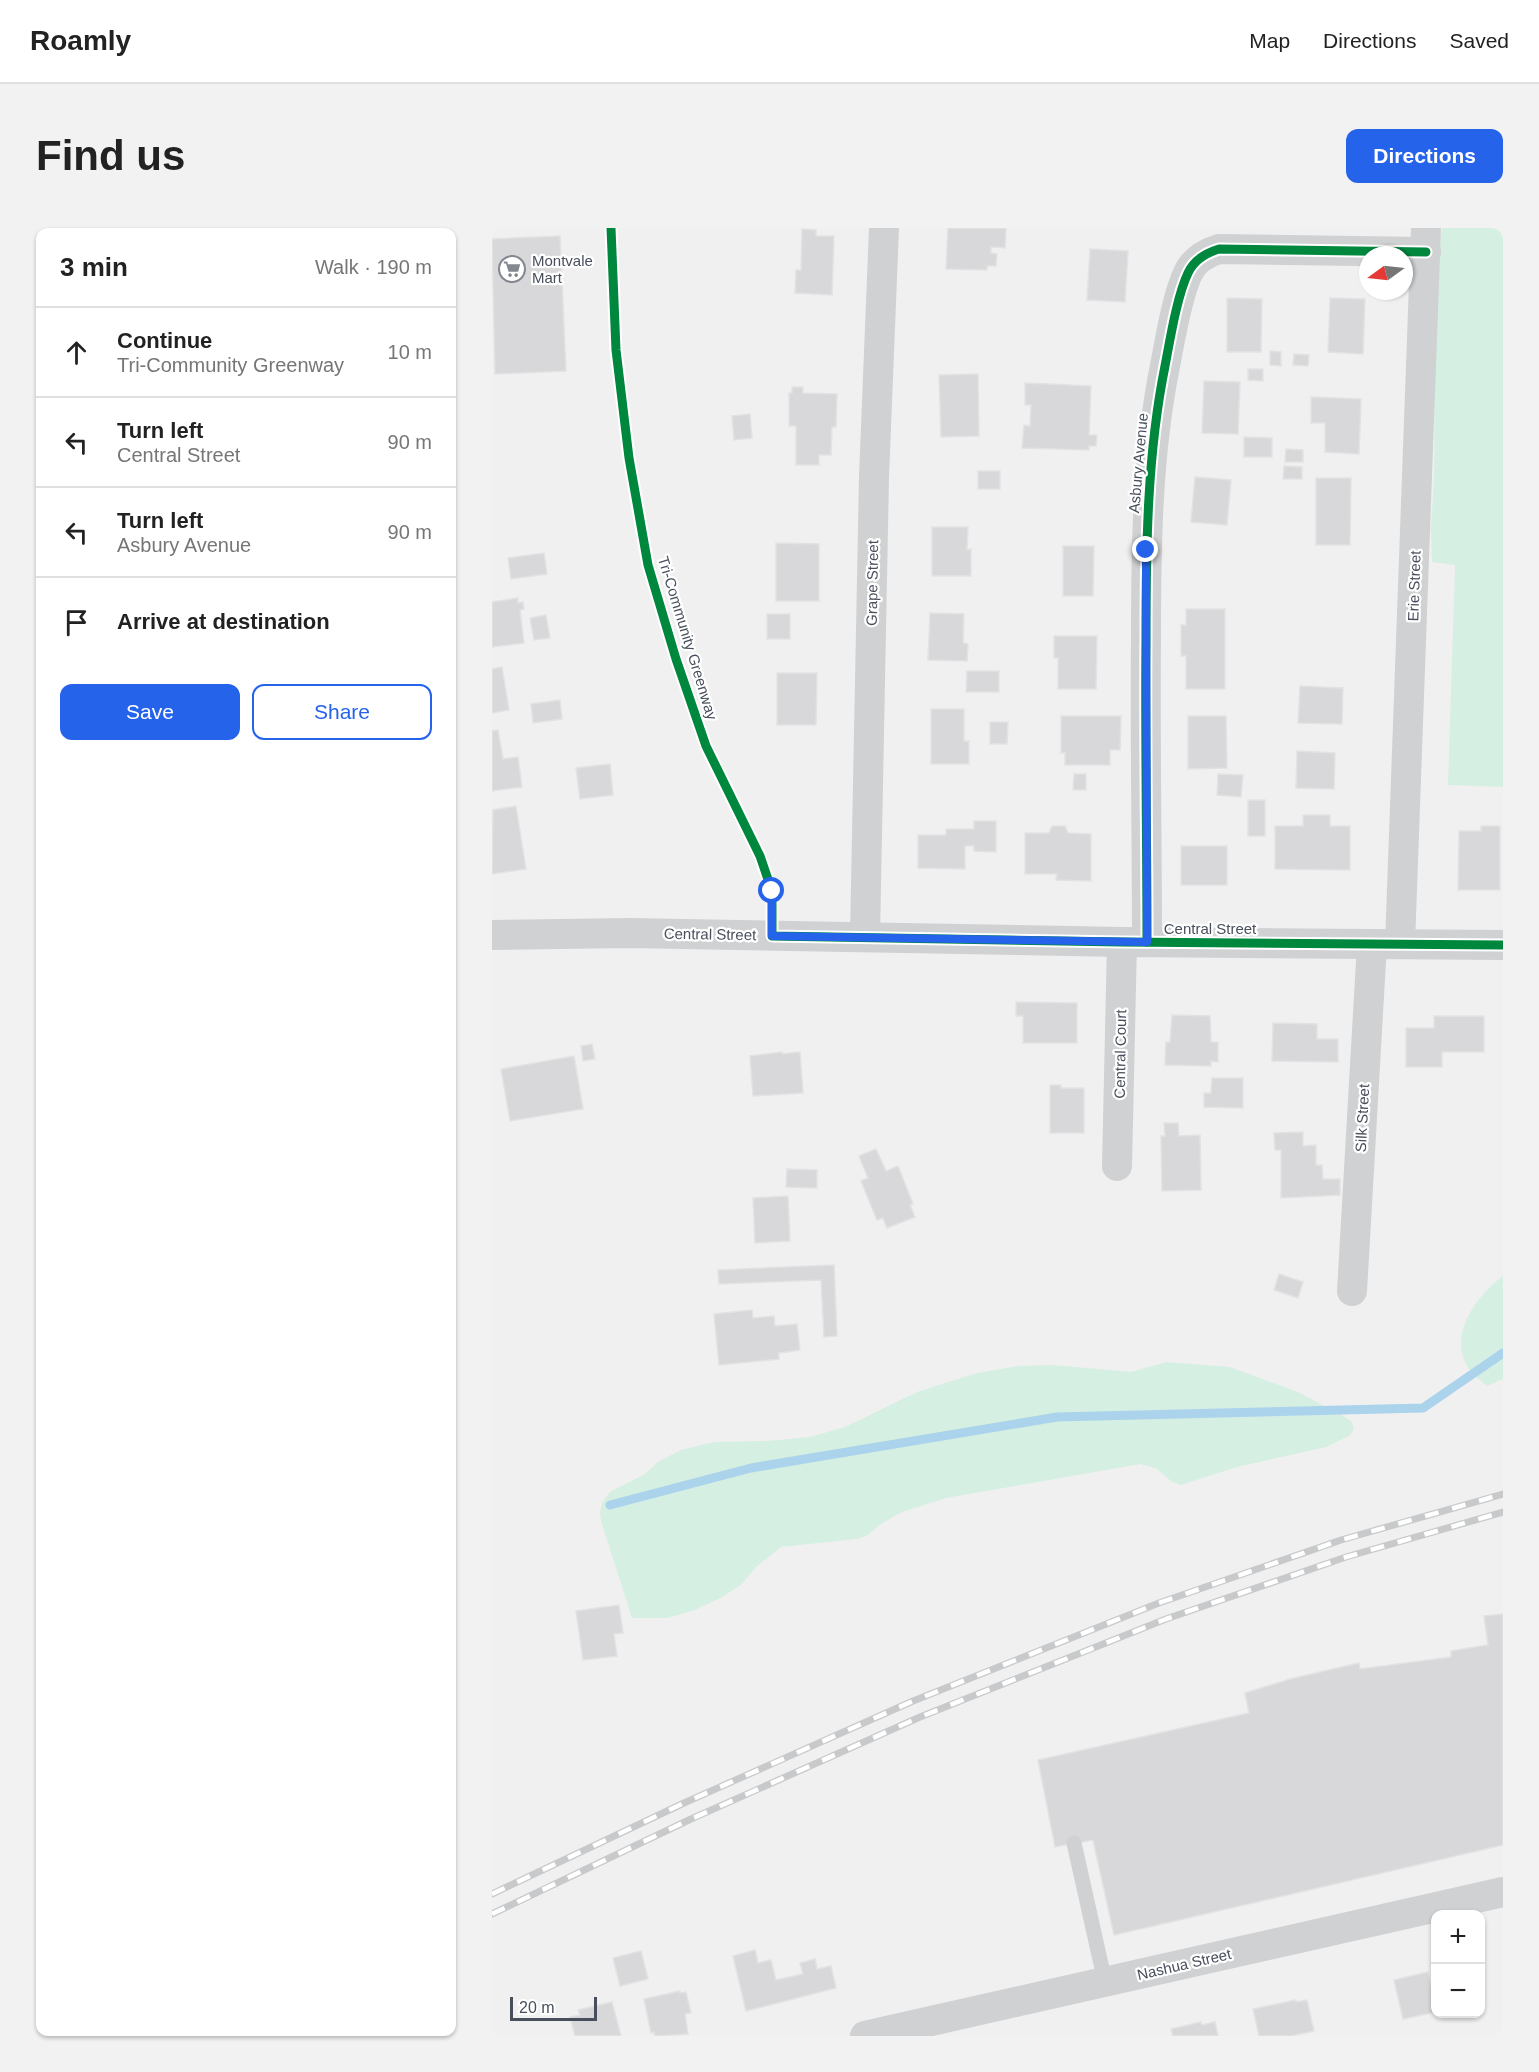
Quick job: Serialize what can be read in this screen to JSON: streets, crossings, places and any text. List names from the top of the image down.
{
  "streets": {
    "street": [
      "Asbury Avenue",
      "Grape Street",
      "Erie Street",
      "Central Street",
      "Central Court",
      "Silk Street",
      "Nashua Street"
    ],
    "cycle path": ["Tri-Community Greenway"]
  },
  "crossings": [
    ["Asbury Avenue", "Erie Street"],
    ["Asbury Avenue", "Central Street"],
    ["Asbury Avenue", "Central Court"],
    ["Grape Street", "Central Street"],
    ["Erie Street", "Central Street"],
    ["Erie Street", "Silk Street"],
    ["Central Street", "Central Court"],
    ["Central Street", "Silk Street"]
  ],
  "places": {
    "supermarket": ["Montvale Mart"]
  },
  "scale_bar": "20 m",
  "north": "left",
  "page": {
    "header": "Roamly",
    "nav": ["Map", "Directions", "Saved"],
    "buttons": [
      "Directions",
      ["Save", "Share"]
    ],
    "title": "Find us",
    "heading": ["3 min", "Walk · 190 m"],
    "list": [
      ["Continue", "Tri-Community Greenway", "10 m"],
      ["Turn left", "Central Street", "90 m"],
      ["Turn left", "Asbury Avenue", "90 m"],
      "Arrive at destination"
    ],
    "map_buttons": ["+", "−"],
    "scale": "20 m"
  }
}
